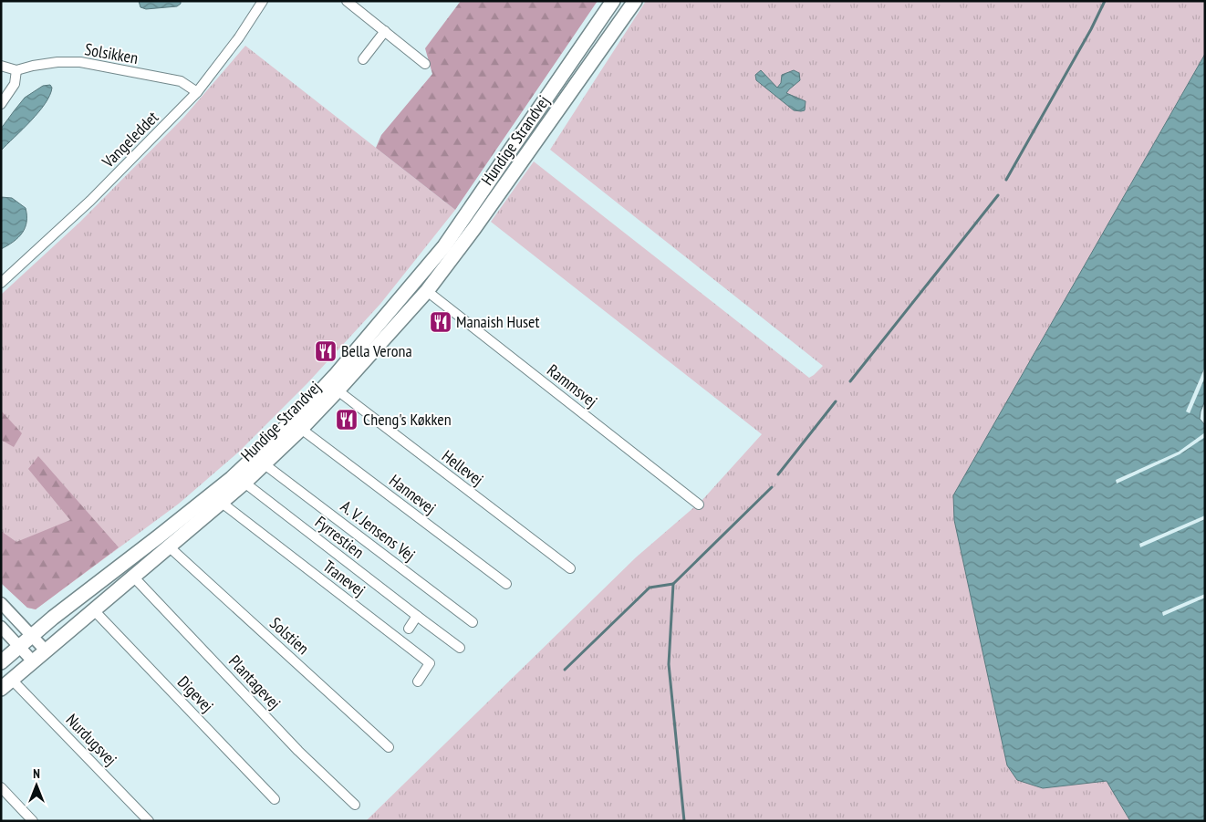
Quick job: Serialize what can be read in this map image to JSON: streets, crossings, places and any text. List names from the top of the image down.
{
  "streets": {
    "main road": ["Hundige Strandvej"],
    "street": [
      "Solsikken",
      "Vangeleddet",
      "Rammsvej",
      "Hellevej",
      "Hannevej",
      "A. V. Jensens Vej",
      "Fyrrestien",
      "Tranevej",
      "Solstien",
      "Plantagevej",
      "Digevej",
      "Nurdugsvej"
    ]
  },
  "crossings": [
    ["Solsikken", "Vangeleddet"],
    ["Hundige Strandvej", "Rammsvej"],
    ["Hundige Strandvej", "Hellevej"],
    ["Hundige Strandvej", "Hannevej"],
    ["Hundige Strandvej", "A. V. Jensens Vej"],
    ["Hundige Strandvej", "Fyrrestien"],
    ["Hundige Strandvej", "Tranevej"],
    ["Hundige Strandvej", "Solstien"],
    ["Hundige Strandvej", "Plantagevej"],
    ["Hundige Strandvej", "Digevej"],
    ["Hundige Strandvej", "Nurdugsvej"]
  ],
  "places": {
    "restaurant": ["Manaish Huset", "Bella Verona", "Cheng's Køkken"]
  },
  "north": "top"
}
